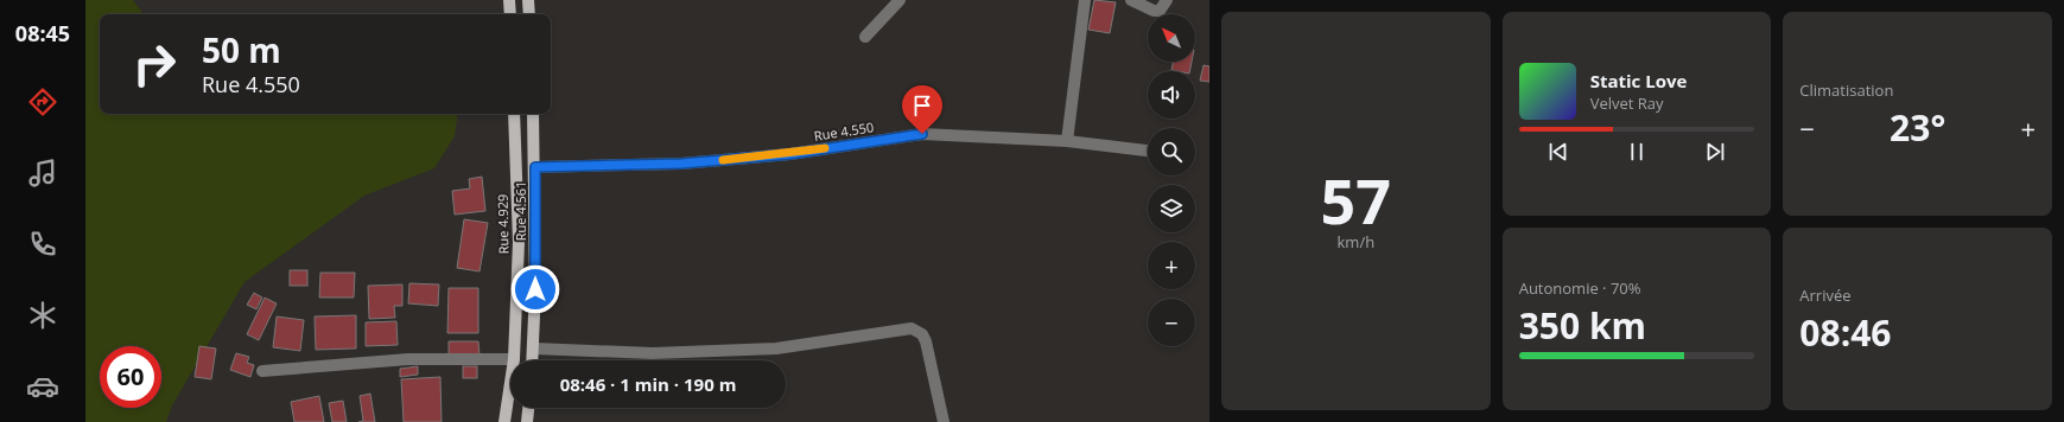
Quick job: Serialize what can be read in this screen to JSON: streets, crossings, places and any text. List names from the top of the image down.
{
  "streets": {
    "main road": ["Rue 4.561", "Rue 4.929"],
    "street": ["Rue 4.550"]
  },
  "crossings": [
    ["Rue 4.550", "Rue 4.561"]
  ],
  "north": "top left",
  "page": {
    "tabs": "08:45",
    "tile": [
      ["57", "km/h"],
      "Climatisation",
      ["Autonomie · 70%", "350 km"],
      ["Arrivée", "08:46"]
    ],
    "map_buttons": ["+", "−"],
    "turn": ["50 m", "Rue 4.550"],
    "song": ["Static Love", "Velvet Ray"],
    "heat": ["−", "23°", "+"],
    "limit": "60",
    "trip": "08:46 · 1 min · 190 m"
  }
}
